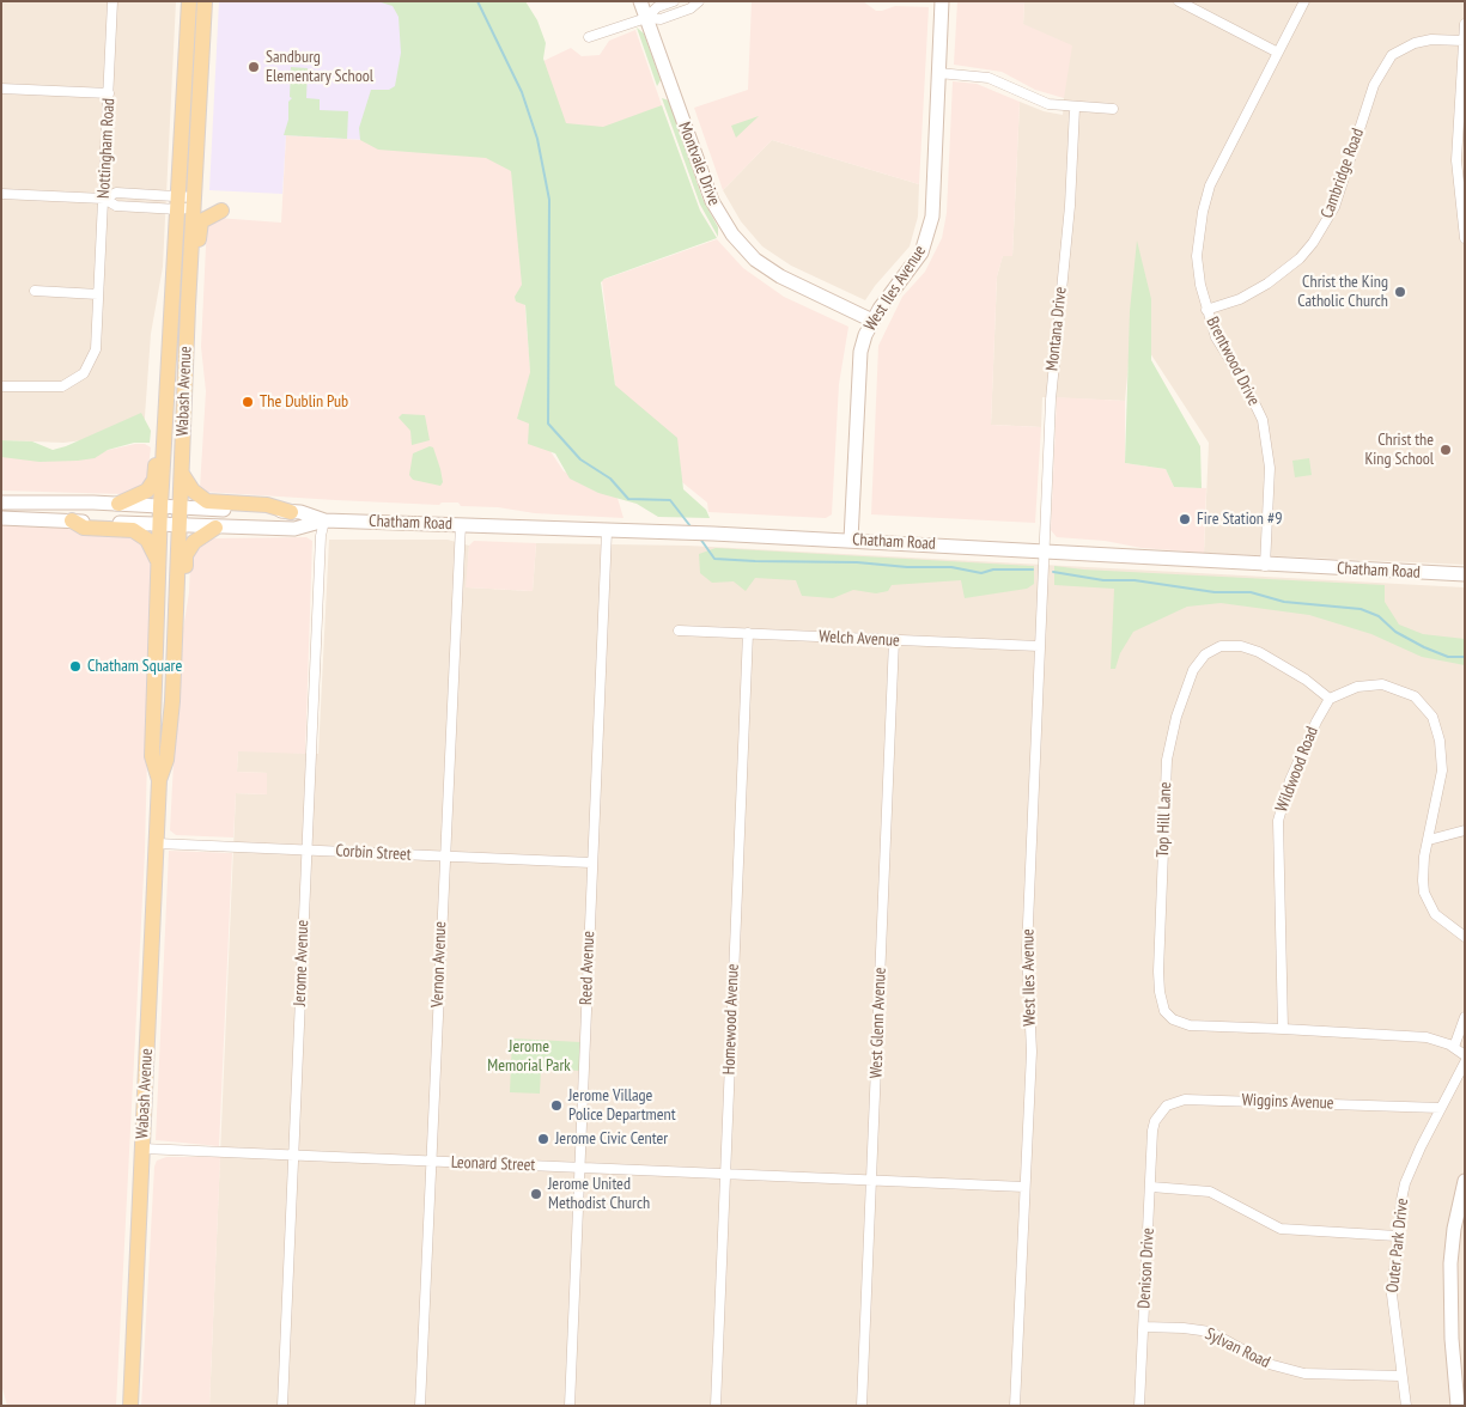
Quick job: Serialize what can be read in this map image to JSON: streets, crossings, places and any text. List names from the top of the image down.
{
  "streets": {
    "main road": [
      "Montvale Drive",
      "West Iles Avenue",
      "Wabash Avenue",
      "Chatham Road"
    ],
    "street": [
      "Nottingham Road",
      "Cambridge Road",
      "Montana Drive",
      "Brentwood Drive",
      "Welch Avenue",
      "Wildwood Road",
      "Top Hill Lane",
      "Corbin Street",
      "Jerome Avenue",
      "Vernon Avenue",
      "Reed Avenue",
      "Homewood Avenue",
      "West Glenn Avenue",
      "Wiggins Avenue",
      "Leonard Street",
      "Outer Park Drive",
      "Denison Drive",
      "Sylvan Road"
    ]
  },
  "crossings": [
    ["Montvale Drive", "West Iles Avenue"],
    ["Cambridge Road", "Brentwood Drive"],
    ["West Iles Avenue", "Montana Drive"],
    ["West Iles Avenue", "Chatham Road"],
    ["West Iles Avenue", "Welch Avenue"],
    ["West Iles Avenue", "Leonard Street"],
    ["Montana Drive", "Chatham Road"],
    ["Brentwood Drive", "Chatham Road"],
    ["Wabash Avenue", "Chatham Road"],
    ["Wabash Avenue", "Corbin Street"],
    ["Wabash Avenue", "Leonard Street"],
    ["Chatham Road", "Jerome Avenue"],
    ["Chatham Road", "Vernon Avenue"],
    ["Chatham Road", "Reed Avenue"],
    ["Welch Avenue", "Homewood Avenue"],
    ["Welch Avenue", "West Glenn Avenue"],
    ["Wildwood Road", "Top Hill Lane"],
    ["Corbin Street", "Jerome Avenue"],
    ["Corbin Street", "Vernon Avenue"],
    ["Corbin Street", "Reed Avenue"],
    ["Jerome Avenue", "Leonard Street"],
    ["Vernon Avenue", "Leonard Street"],
    ["Reed Avenue", "Leonard Street"],
    ["Homewood Avenue", "Leonard Street"],
    ["West Glenn Avenue", "Leonard Street"],
    ["Wiggins Avenue", "Outer Park Drive"],
    ["Wiggins Avenue", "Denison Drive"],
    ["Outer Park Drive", "Sylvan Road"],
    ["Denison Drive", "Sylvan Road"]
  ],
  "parks": ["Jerome Memorial Park"],
  "places": [
    "Sandburg Elementary School",
    "Christ the King Catholic Church",
    "The Dublin Pub",
    "Christ the King School",
    "Fire Station #9",
    "Chatham Square",
    "Jerome Village Police Department",
    "Jerome Civic Center",
    "Jerome United Methodist Church"
  ]
}
